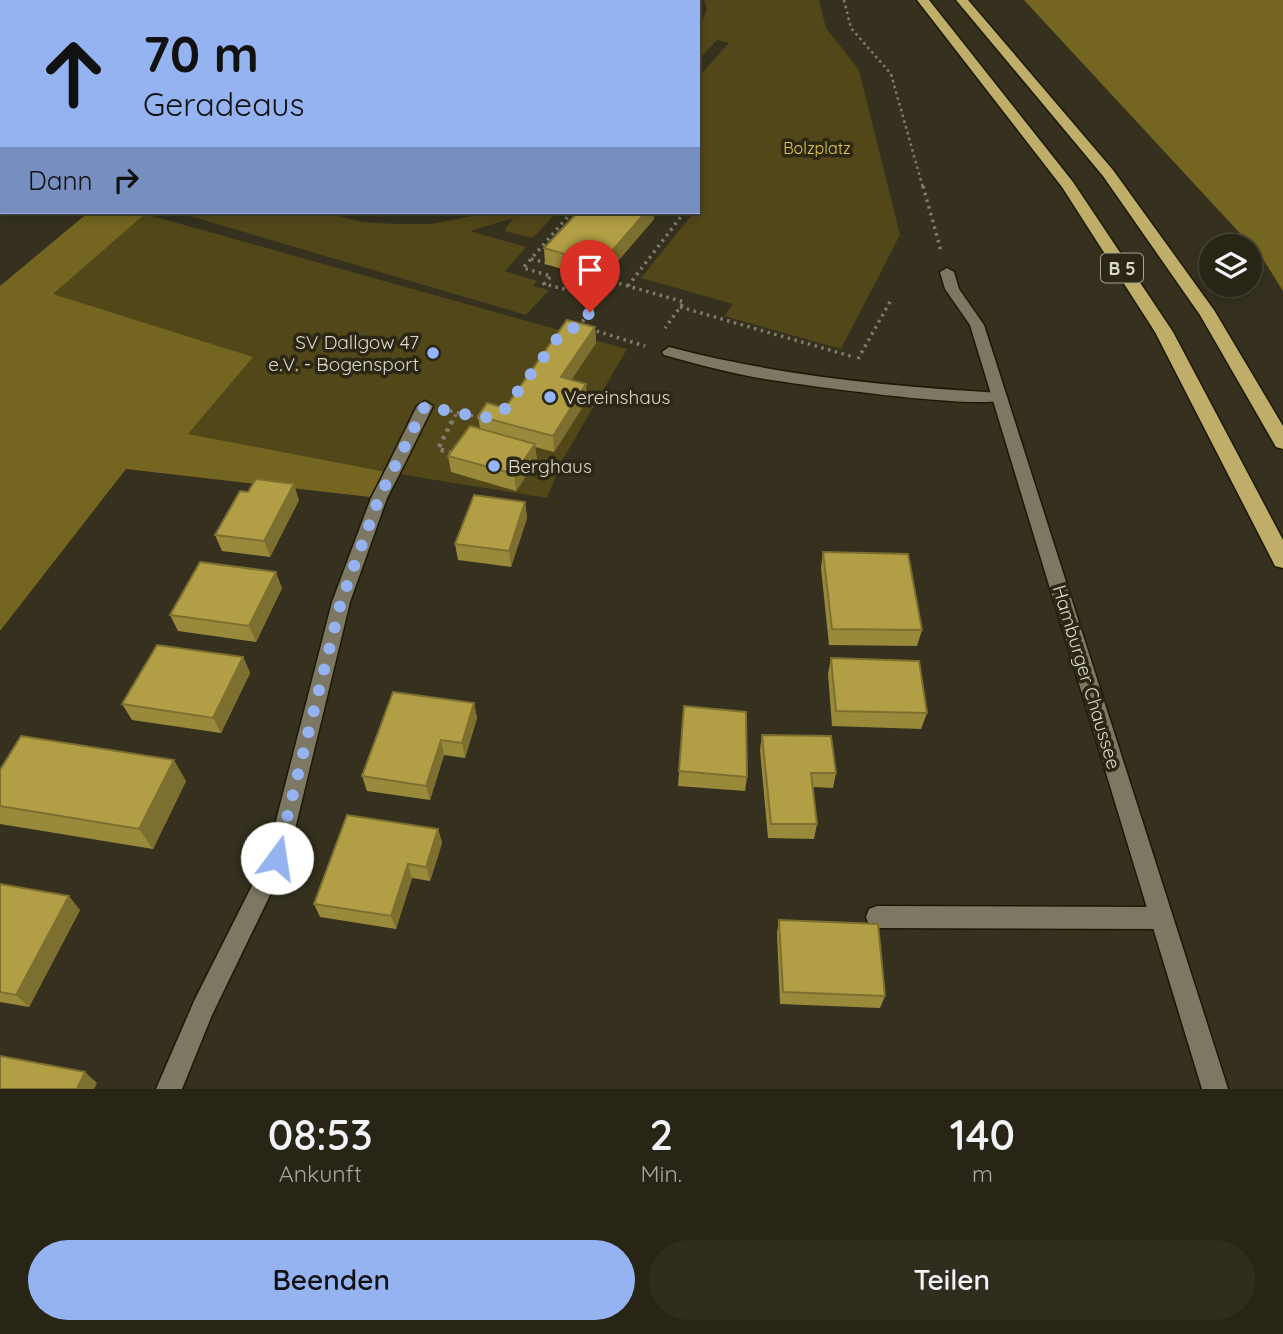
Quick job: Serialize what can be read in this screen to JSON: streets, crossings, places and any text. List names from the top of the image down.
{
  "streets": {
    "highway": ["B 5"],
    "street": ["Hamburger Chaussee"]
  },
  "parks": ["Bolzplatz"],
  "places": ["SV Dallgow 47 e.V. - Bogensport", "Vereinshaus", "Berghaus"],
  "page": {
    "turn": ["70 m", "Geradeaus"],
    "then": "Dann",
    "eta": [
      "08:53",
      "Ankunft",
      "2",
      "Min.",
      "140",
      "m"
    ],
    "buttons": ["Beenden", "Teilen"]
  }
}
